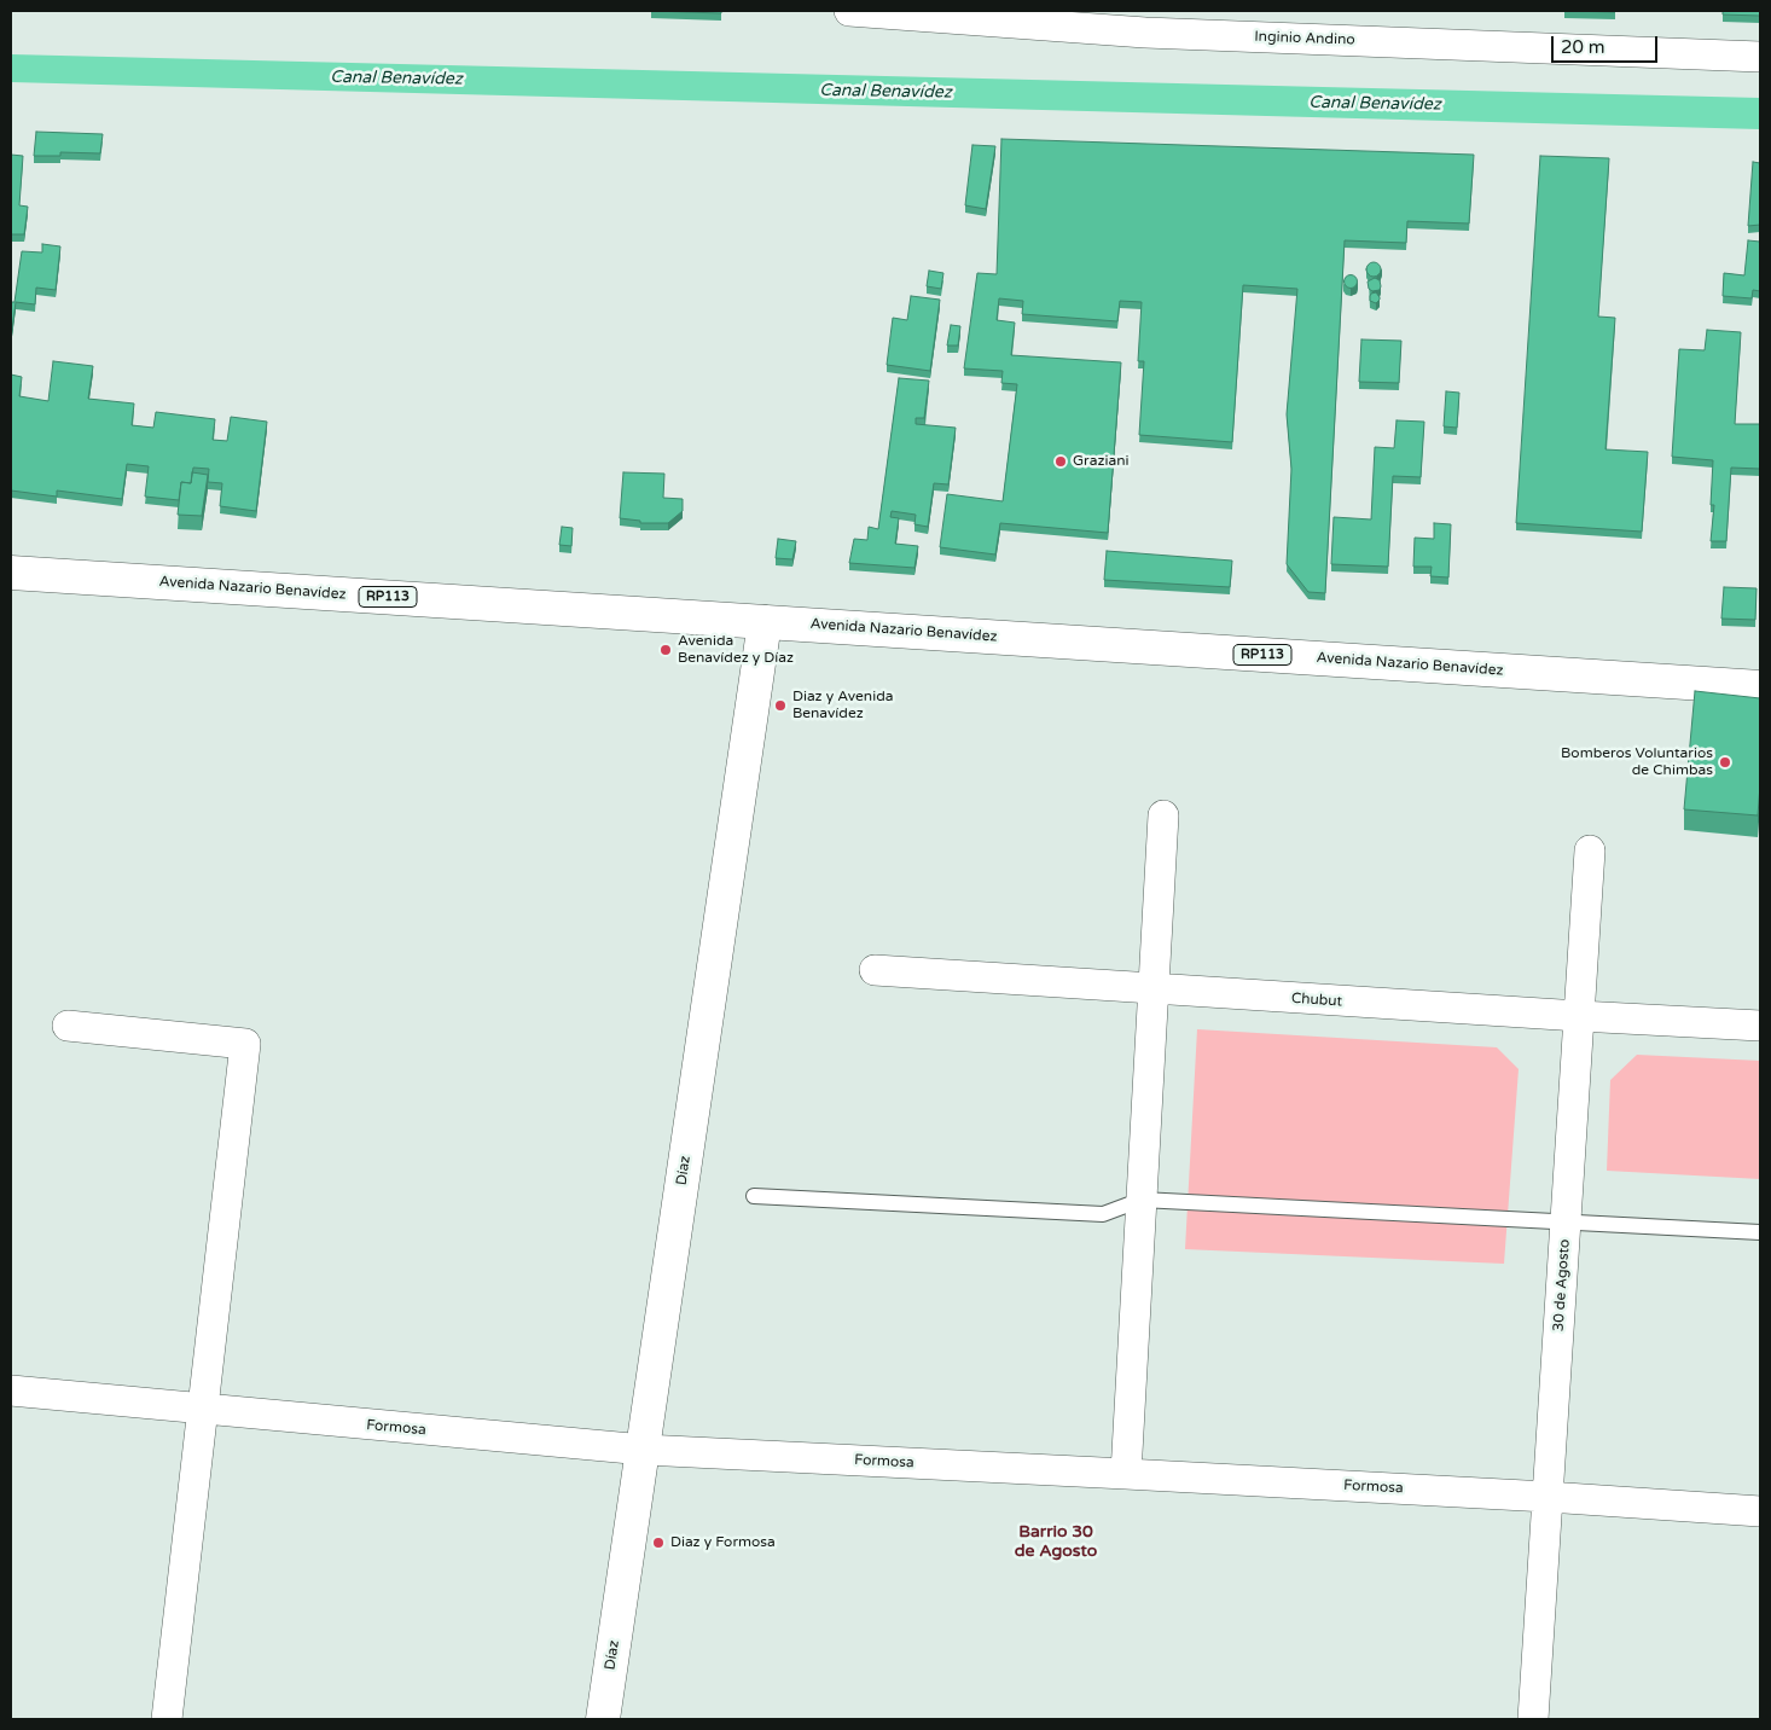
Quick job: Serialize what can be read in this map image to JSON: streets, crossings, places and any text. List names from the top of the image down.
{
  "streets": {
    "main road": ["Avenida Nazario Benavídez", "RP113", "Díaz"],
    "street": [
      "Inginio Andino",
      "Chubut",
      "30 de Agosto",
      "Formosa"
    ]
  },
  "crossings": [
    ["Avenida Nazario Benavídez", "Díaz"],
    ["Chubut", "30 de Agosto"],
    ["Díaz", "Formosa"],
    ["30 de Agosto", "Formosa"]
  ],
  "districts": ["Barrio 30 de Agosto"],
  "water": ["Canal Benavídez"],
  "places": [
    "Graziani",
    "Avenida Benavídez y Díaz",
    "Diaz y Avenida Benavídez",
    "Bomberos Voluntarios de Chimbas",
    "Diaz y Formosa"
  ],
  "scale_bar": "20 m"
}
